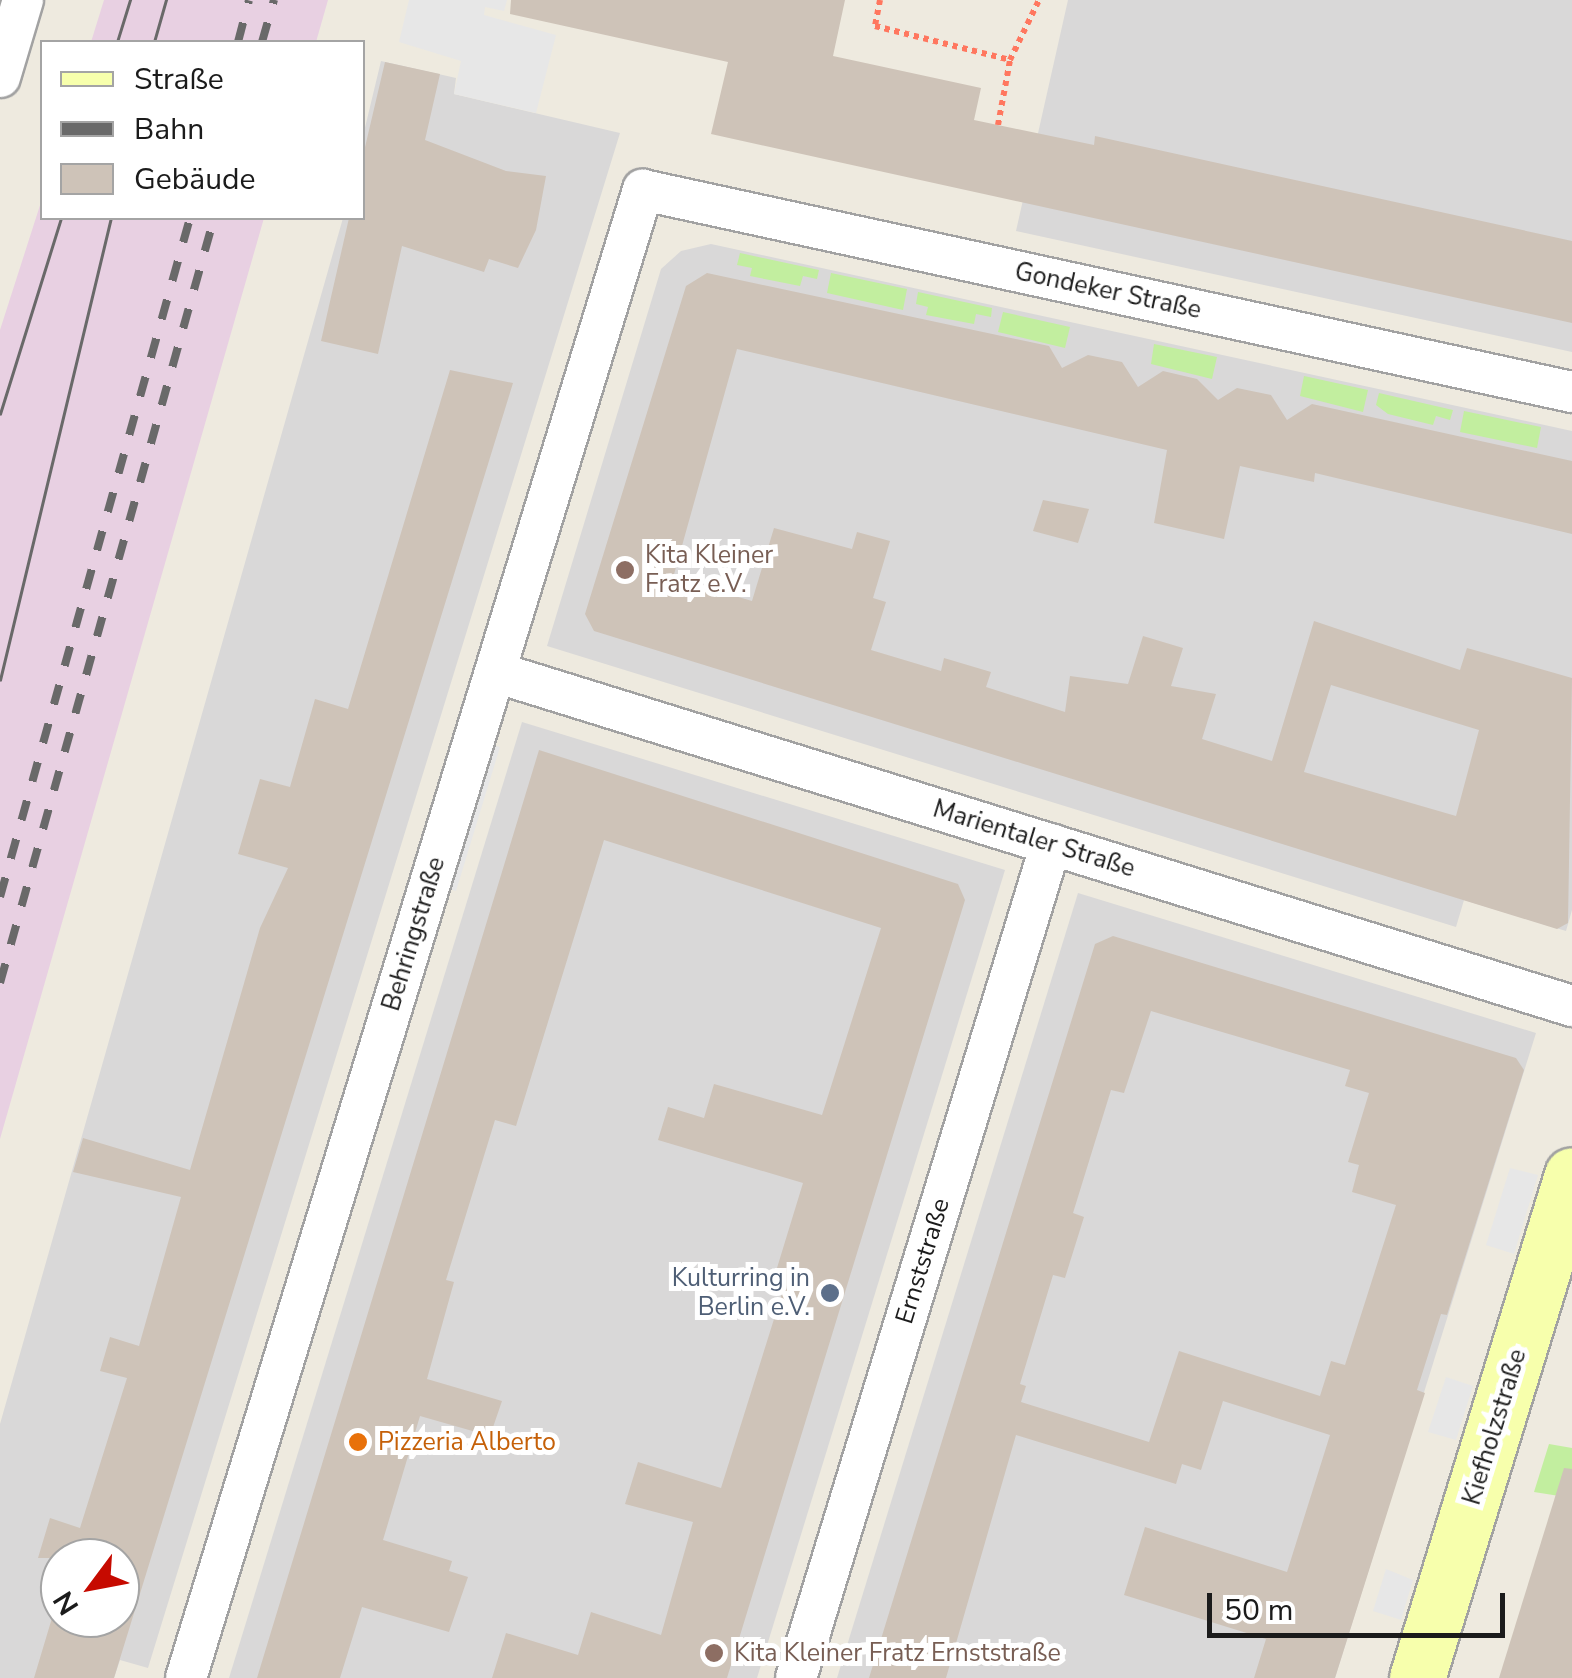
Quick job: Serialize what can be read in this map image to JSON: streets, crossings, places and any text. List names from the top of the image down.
{
  "streets": {
    "street": [
      "Gondeker Straße",
      "Marientaler Straße",
      "Behringstraße",
      "Ernststraße",
      "Kiefholzstraße"
    ]
  },
  "crossings": [
    ["Gondeker Straße", "Behringstraße"],
    ["Marientaler Straße", "Behringstraße"],
    ["Marientaler Straße", "Ernststraße"]
  ],
  "places": [
    "Kita Kleiner Fratz e.V.",
    "Kulturring in Berlin e.V.",
    "Pizzeria Alberto",
    "Kita Kleiner Fratz Ernststraße"
  ],
  "legend": ["Straße", "Bahn", "Gebäude"],
  "scale_bar": "50 m",
  "north": "bottom left"
}
